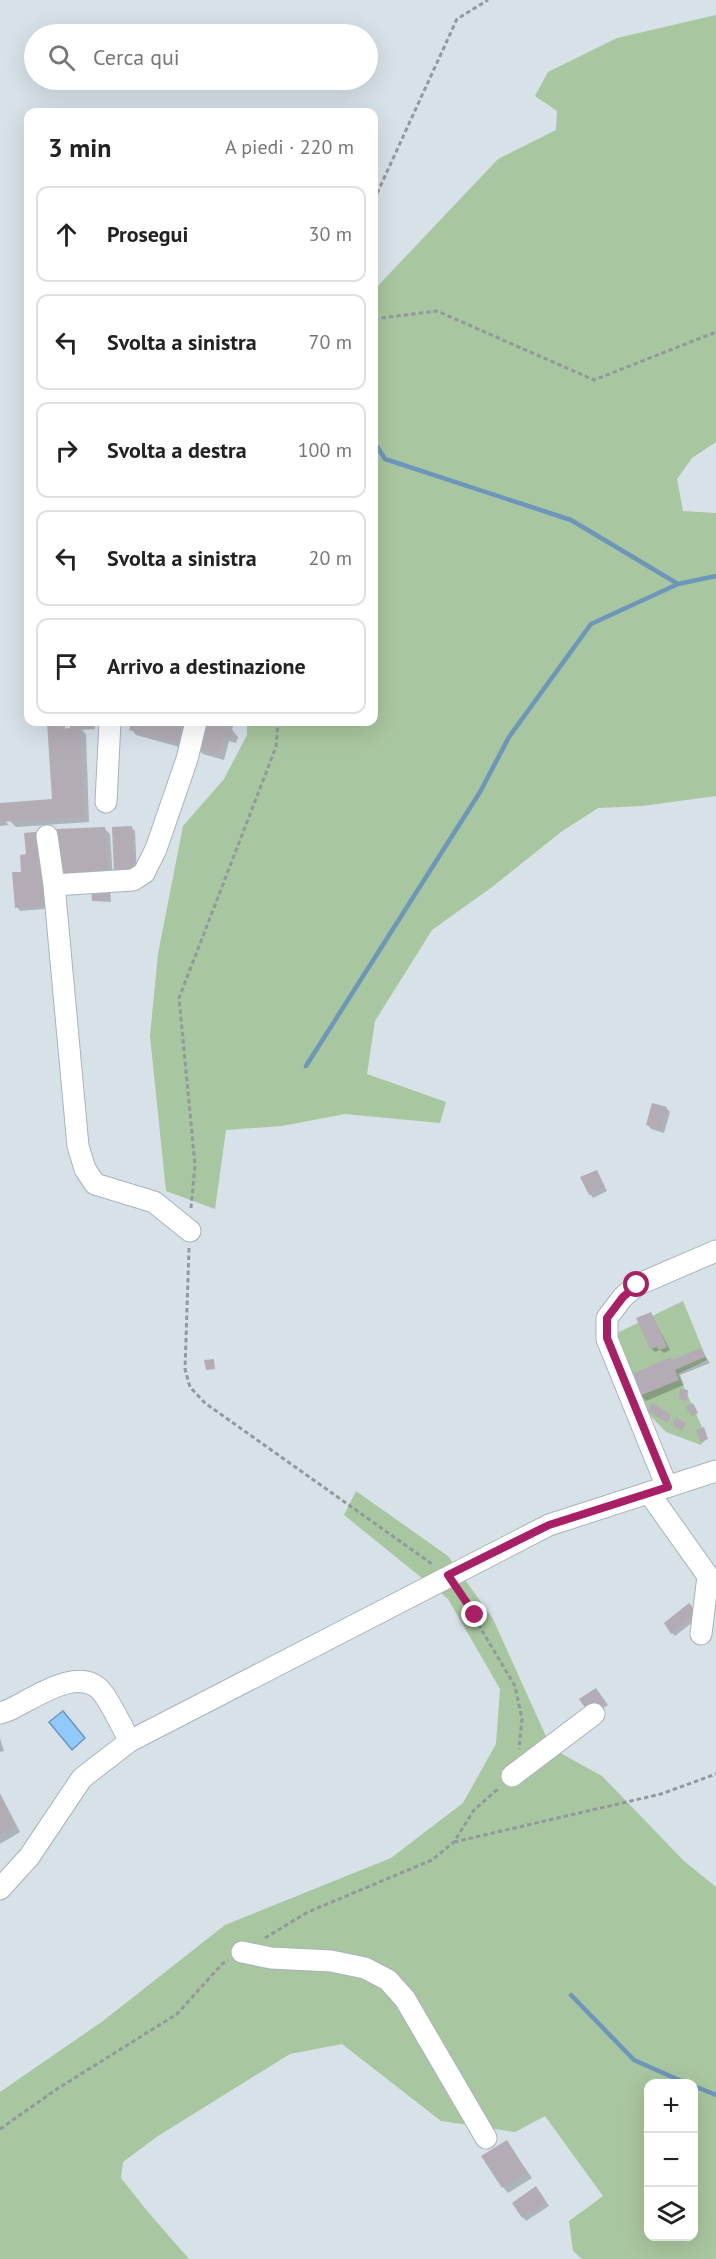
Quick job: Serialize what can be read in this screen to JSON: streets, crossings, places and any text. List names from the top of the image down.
{
  "page": {
    "search": "Cerca qui",
    "heading": ["3 min", "A piedi · 220 m"],
    "list": [
      ["Prosegui", "30 m"],
      ["Svolta a sinistra", "70 m"],
      ["Svolta a destra", "100 m"],
      ["Svolta a sinistra", "20 m"],
      "Arrivo a destinazione"
    ],
    "map_buttons": ["+", "−"]
  }
}
